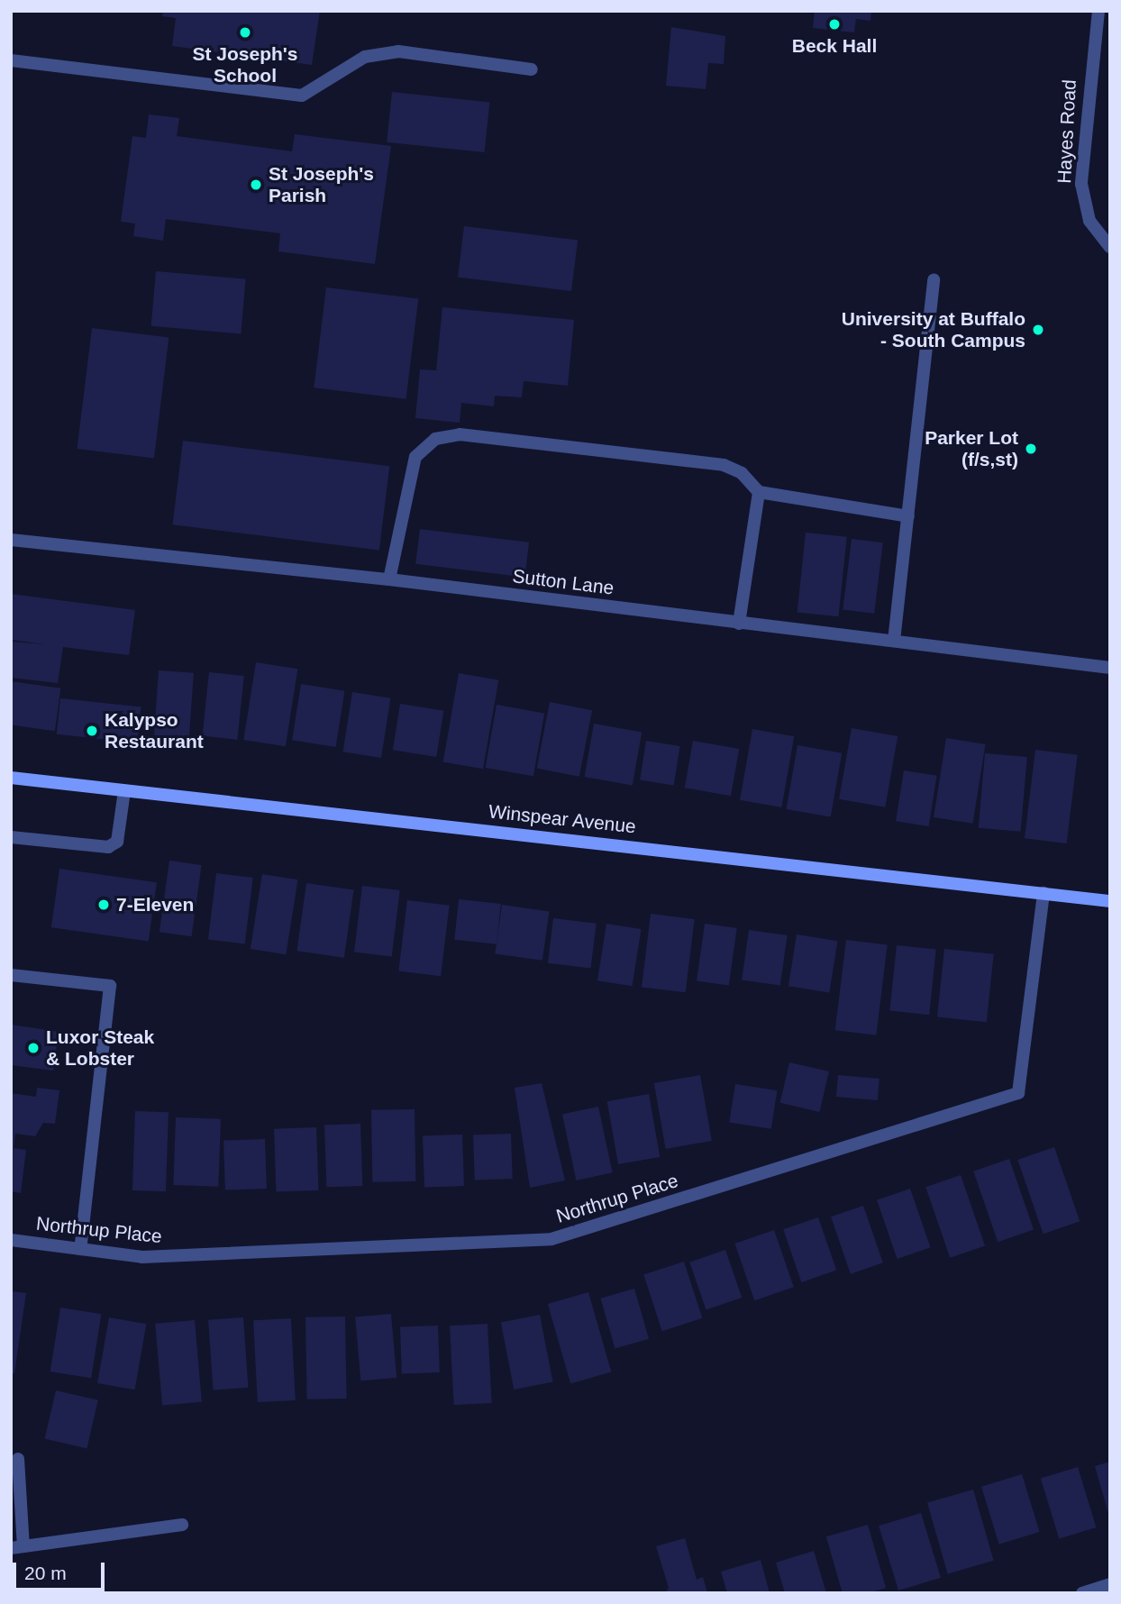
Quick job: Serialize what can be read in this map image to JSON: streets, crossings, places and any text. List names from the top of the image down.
{
  "streets": {
    "street": [
      "Hayes Road",
      "Sutton Lane",
      "Winspear Avenue",
      "Northrup Place"
    ]
  },
  "crossings": [
    ["Winspear Avenue", "Northrup Place"]
  ],
  "places": [
    "Beck Hall",
    "St Joseph's School",
    "St Joseph's Parish",
    "University at Buffalo - South Campus",
    "Parker Lot (f/s,st)",
    "Kalypso Restaurant",
    "7-Eleven",
    "Luxor Steak & Lobster"
  ],
  "scale_bar": "20 m"
}
